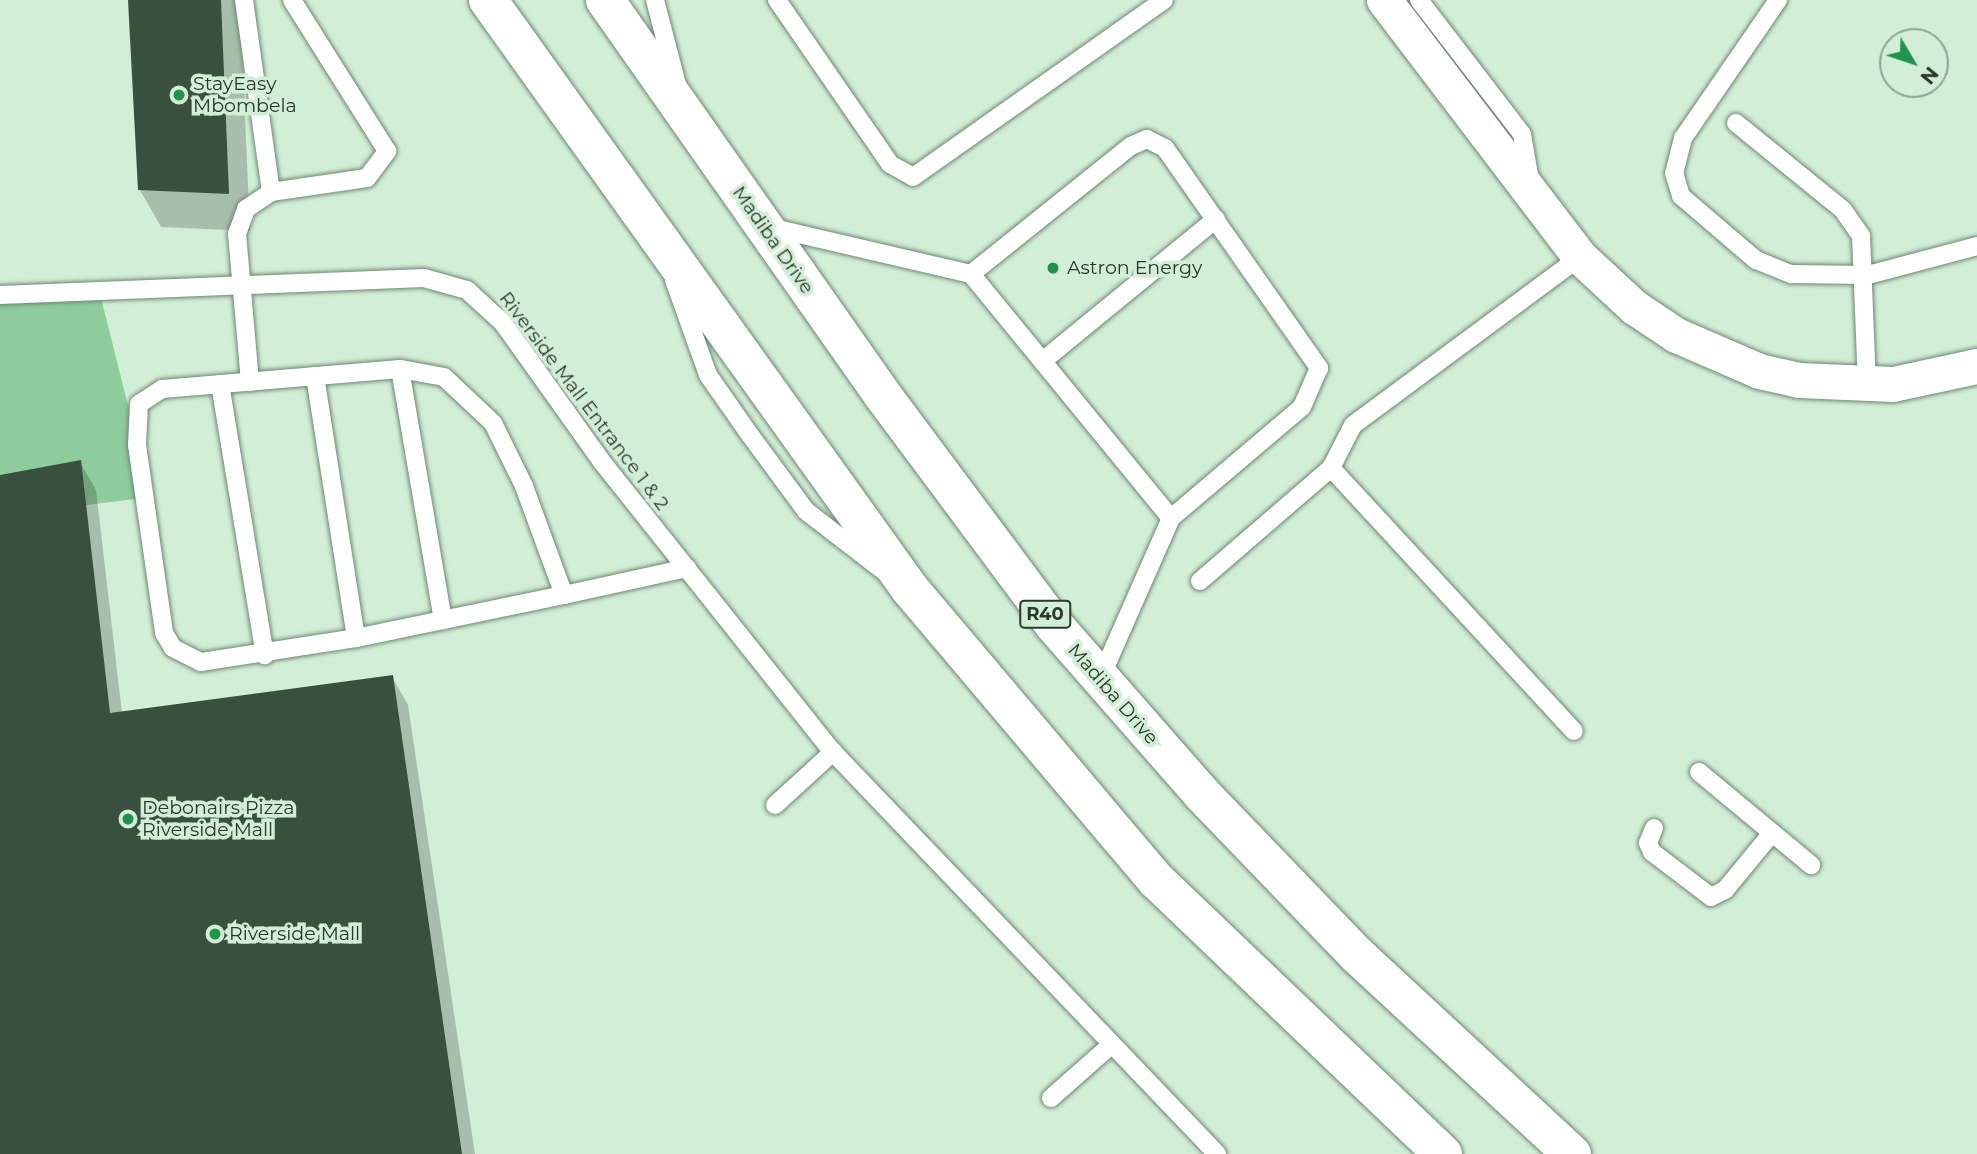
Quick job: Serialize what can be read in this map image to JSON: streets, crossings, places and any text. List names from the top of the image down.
{
  "streets": {
    "main road": ["Madiba Drive", "R40"],
    "lane": ["Riverside Mall Entrance 1 & 2"]
  },
  "places": [
    "StayEasy Mbombela",
    "Astron Energy",
    "Debonairs Pizza Riverside Mall",
    "Riverside Mall"
  ],
  "north": "bottom right"
}
